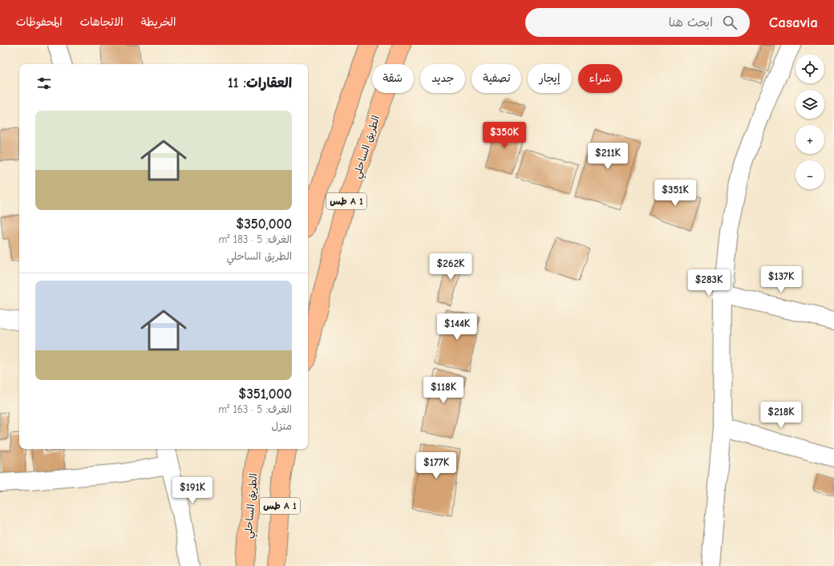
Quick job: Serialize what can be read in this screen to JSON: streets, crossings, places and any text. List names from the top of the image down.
{
  "streets": {
    "highway": ["الطريق الساحلي", "طس A 1"]
  },
  "page": {
    "header": "Casavia",
    "search": "ابحث هنا",
    "nav": ["الخريطة", "الاتجاهات", "المحفوظات"],
    "map_buttons": ["+", "−"],
    "chip": [
      "شراء",
      "إيجار",
      "تصفية",
      "جديد",
      "شقة"
    ],
    "heading": "العقارات: 11",
    "list": [
      {
        "name": "$350,000",
        "note": "الغرف: 5 · 183 m² · الطريق الساحلي"
      },
      {
        "name": "$351,000",
        "note": "الغرف: 5 · 163 m² · منزل"
      }
    ],
    "price": [
      "$350K",
      "$211K",
      "$351K",
      "$262K",
      "$137K",
      "$283K",
      "$144K",
      "$118K",
      "$218K",
      "$177K",
      "$191K"
    ]
  }
}
